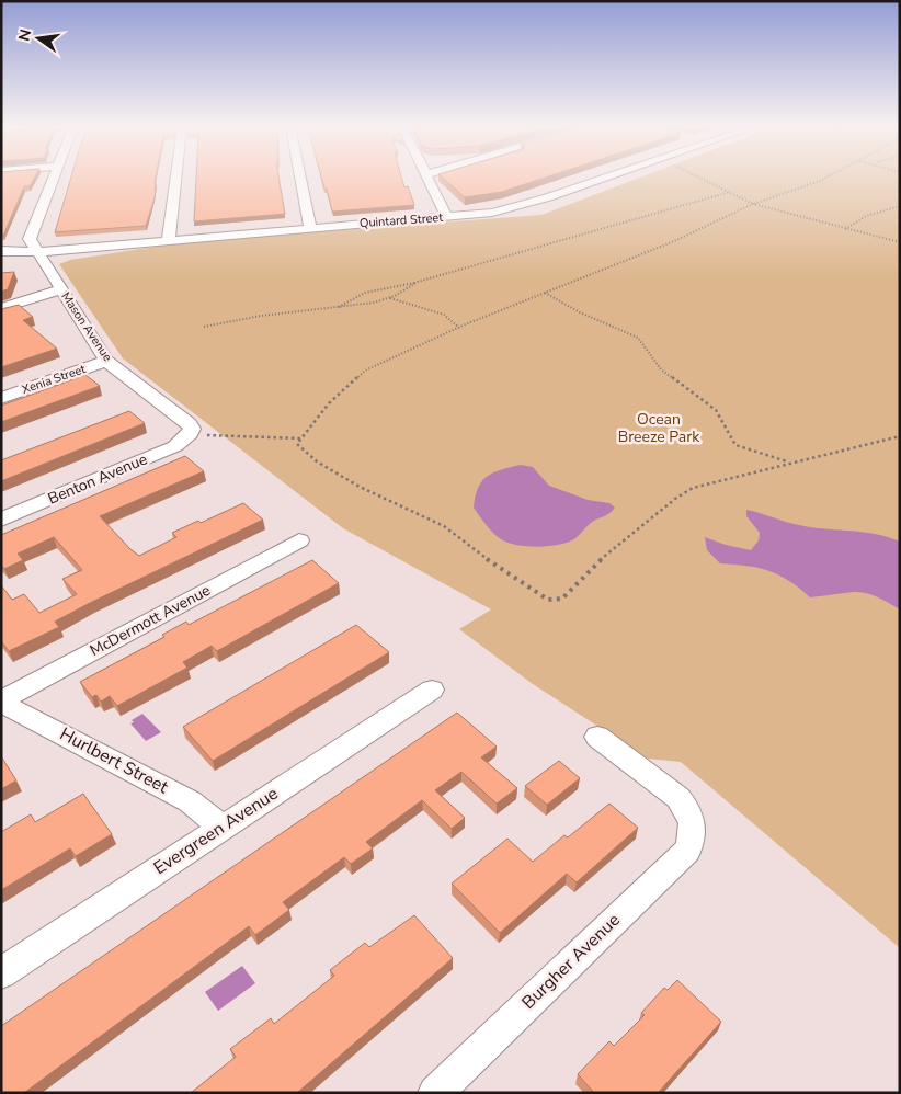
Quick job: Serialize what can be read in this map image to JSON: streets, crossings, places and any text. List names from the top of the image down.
{
  "streets": {
    "street": [
      "Quintard Street",
      "Mason Avenue",
      "Xenia Street",
      "Benton Avenue",
      "McDermott Avenue",
      "Hurlbert Street",
      "Evergreen Avenue",
      "Burgher Avenue"
    ]
  },
  "crossings": [
    ["Quintard Street", "Mason Avenue"],
    ["Mason Avenue", "Xenia Street"],
    ["Mason Avenue", "Benton Avenue"],
    ["McDermott Avenue", "Hurlbert Street"],
    ["Hurlbert Street", "Evergreen Avenue"]
  ],
  "parks": ["Ocean Breeze Park"],
  "north": "left"
}
